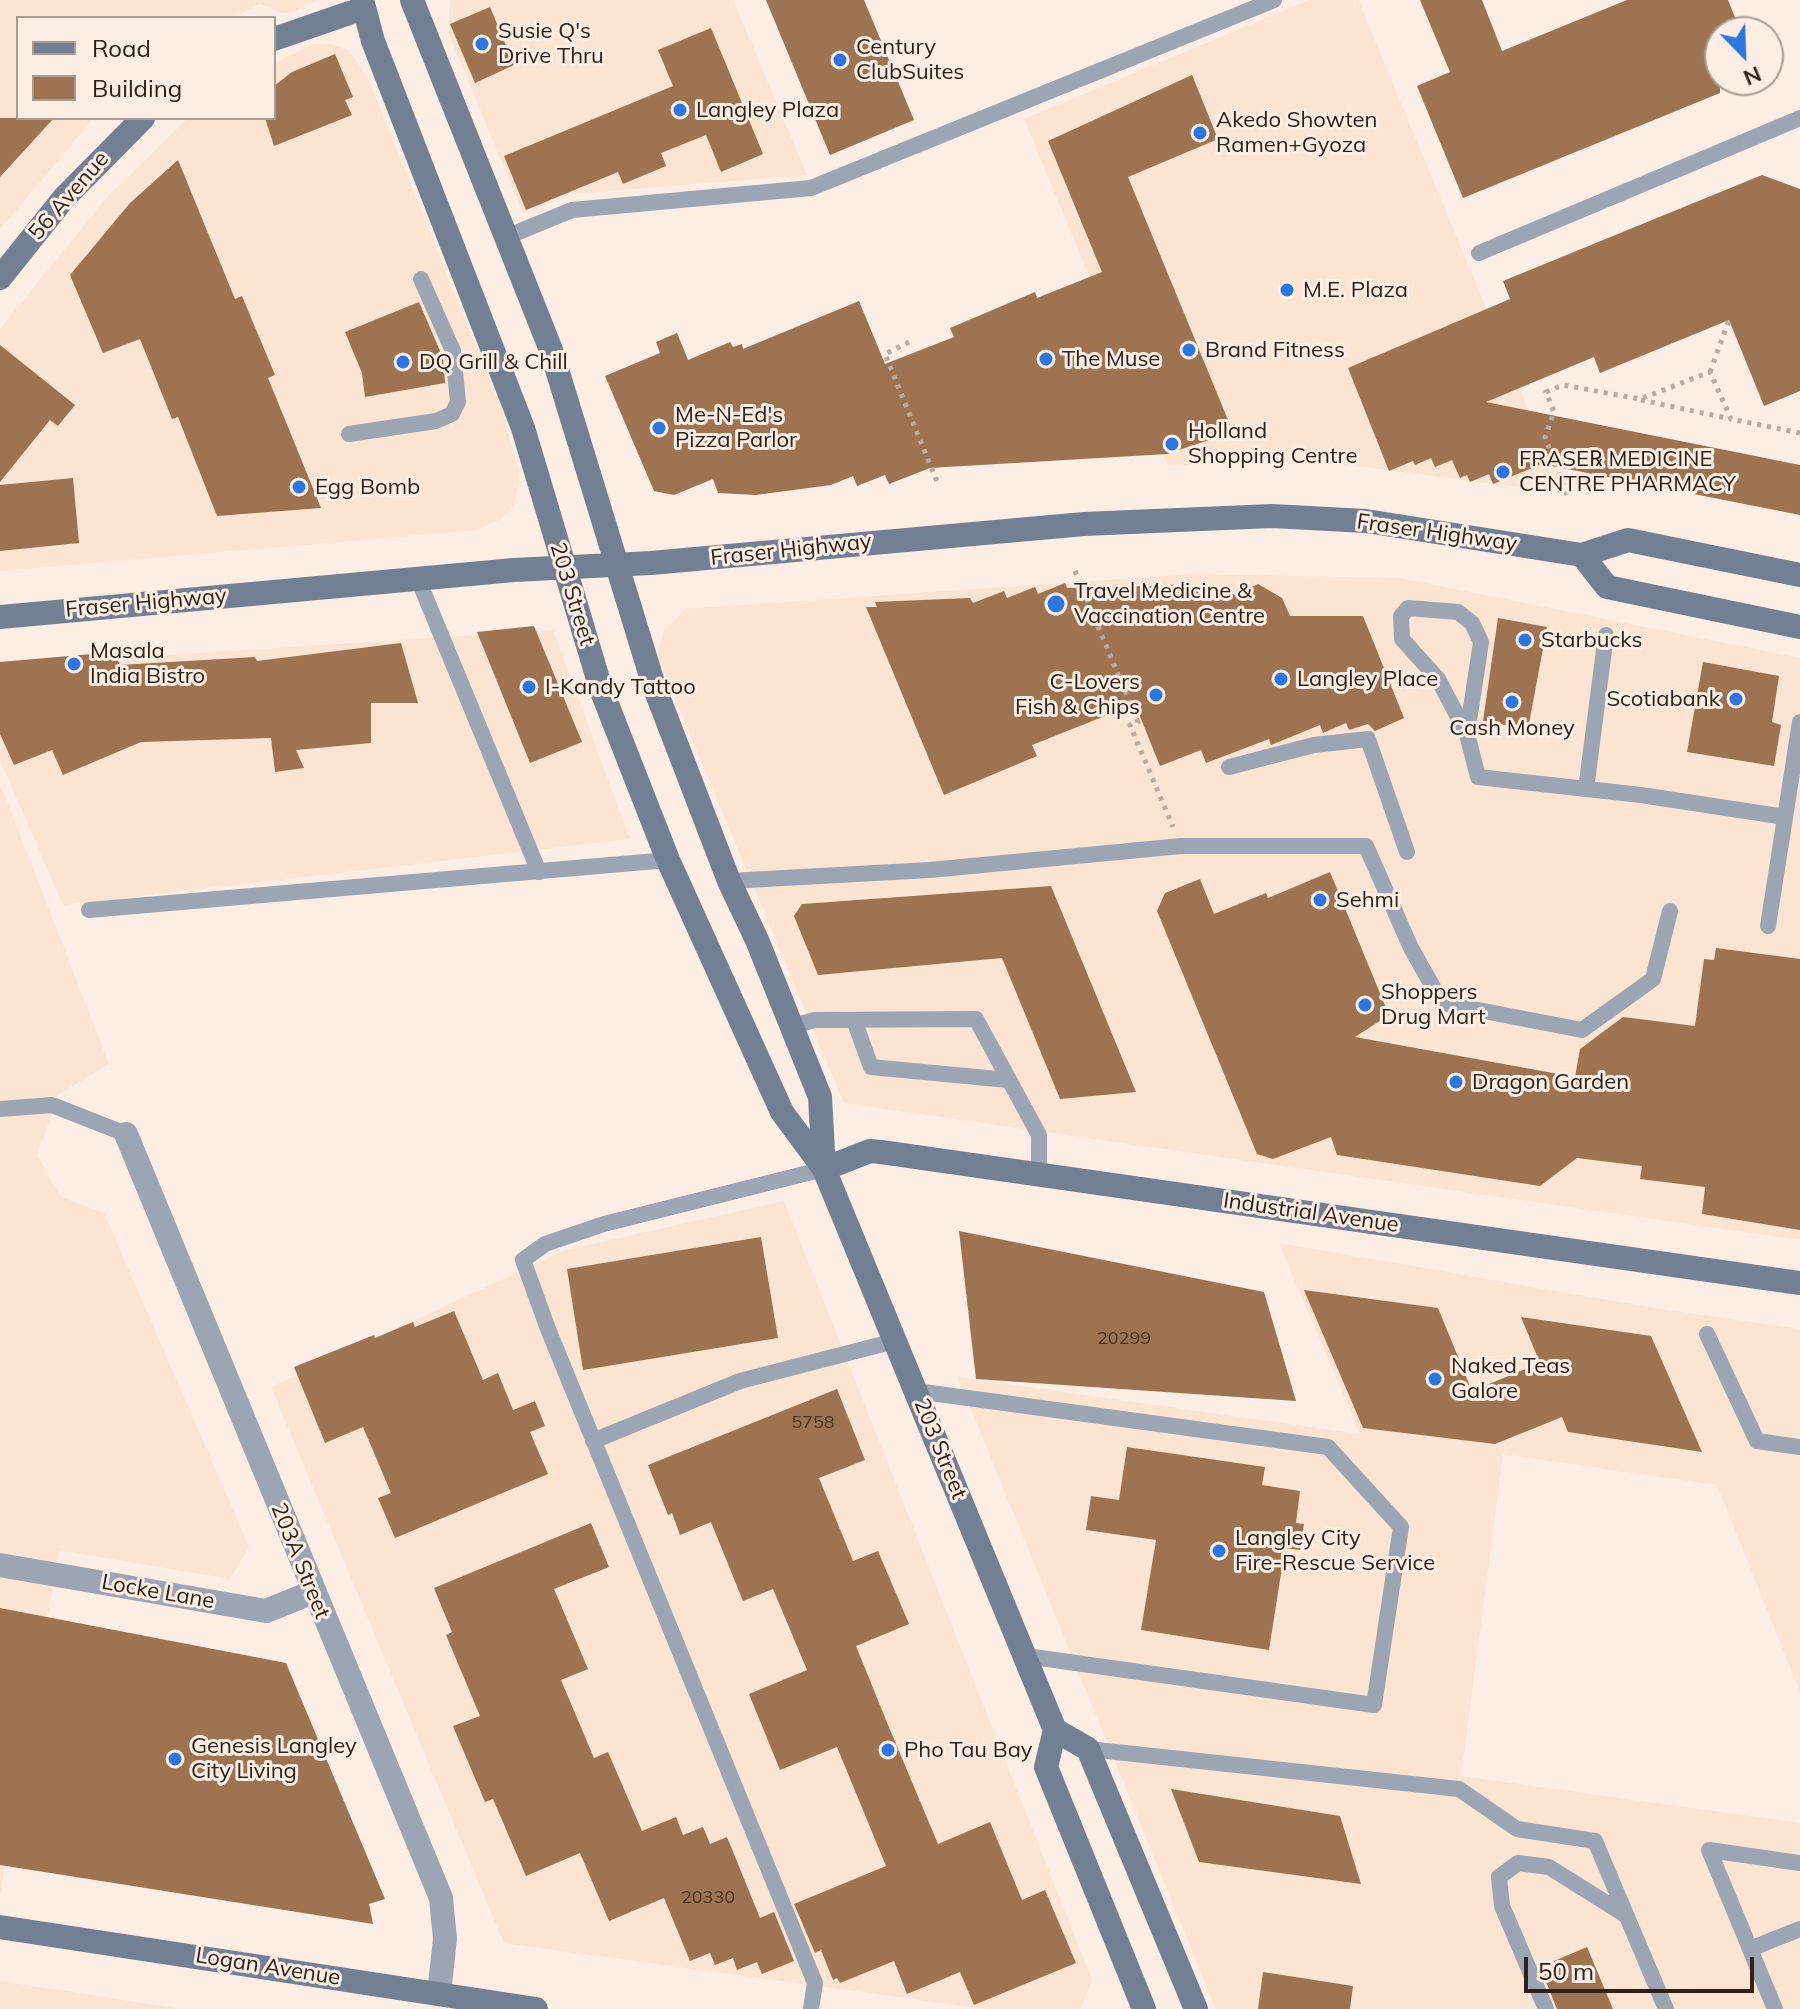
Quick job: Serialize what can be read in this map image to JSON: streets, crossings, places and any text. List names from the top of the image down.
{
  "streets": {
    "main road": [
      "56 Avenue",
      "Fraser Highway",
      "203 Street",
      "Industrial Avenue",
      "Logan Avenue"
    ],
    "street": ["203A Street", "Locke Lane"]
  },
  "crossings": [
    ["Fraser Highway", "203 Street"],
    ["203 Street", "Industrial Avenue"],
    ["203A Street", "Locke Lane"],
    ["203A Street", "Logan Avenue"]
  ],
  "places": [
    "Susie Q's Drive Thru",
    "Century ClubSuites",
    "Langley Plaza",
    "Akedo Showten Ramen+Gyoza",
    "M.E. Plaza",
    "Brand Fitness",
    "The Muse",
    "DQ Grill & Chill",
    "Me-N-Ed's Pizza Parlor",
    "Holland Shopping Centre",
    "FRASE℞ MEDICINE CENTRE PHARMACY",
    "Egg Bomb",
    "Travel Medicine & Vaccination Centre",
    "Starbucks",
    "Masala India Bistro",
    "Langley Place",
    "I-Kandy Tattoo",
    "C-Lovers Fish & Chips",
    "Scotiabank",
    "Cash Money",
    "Sehmi",
    "Shoppers Drug Mart",
    "Dragon Garden",
    "Naked Teas Galore",
    "Langley City Fire-Rescue Service",
    "Pho Tau Bay",
    "Genesis Langley City Living"
  ],
  "house_numbers": ["20299", "5758", "20330"],
  "legend": ["Road", "Building"],
  "scale_bar": "50 m",
  "north": "bottom right"
}
